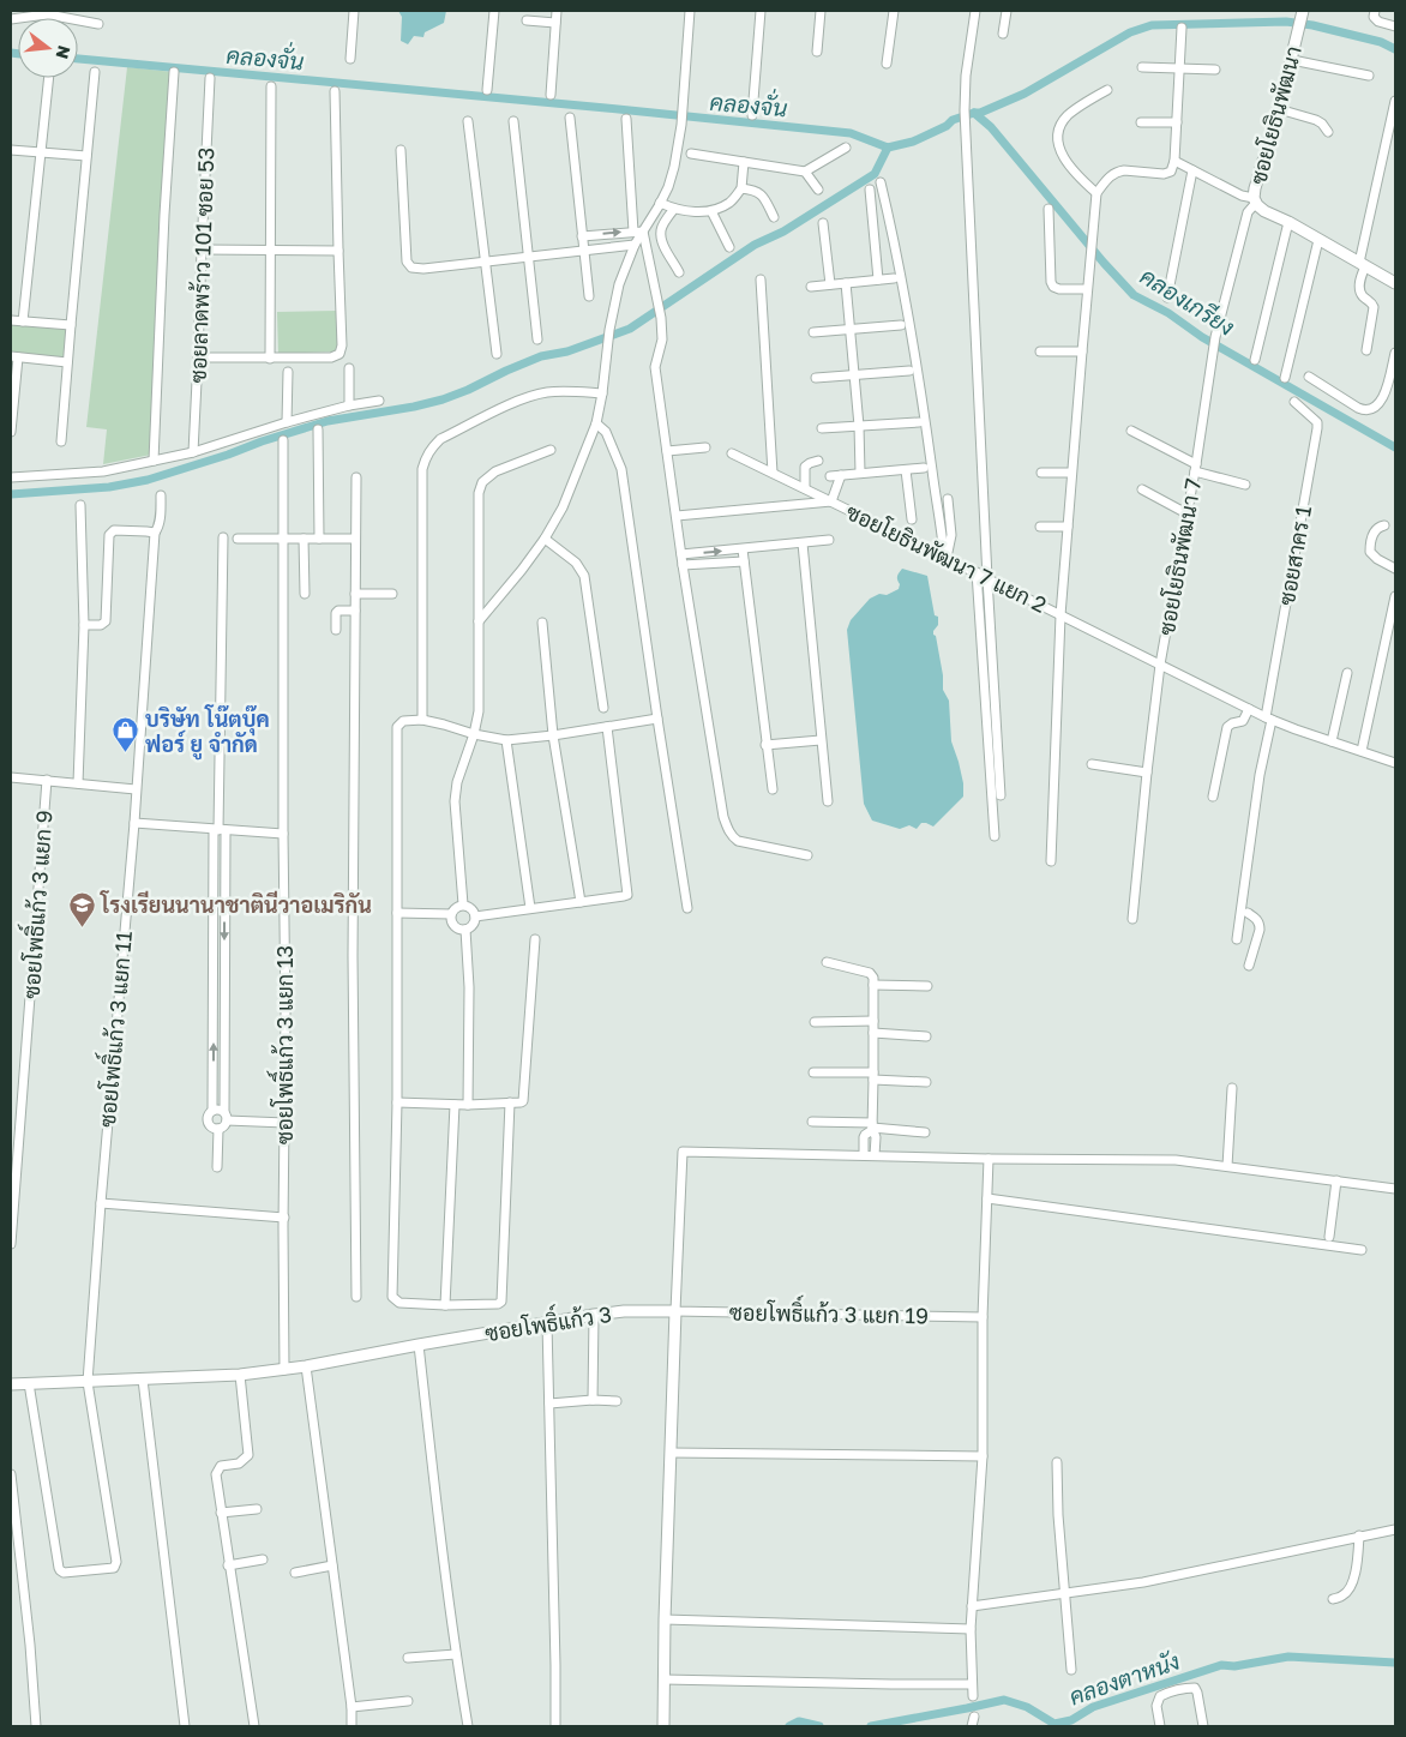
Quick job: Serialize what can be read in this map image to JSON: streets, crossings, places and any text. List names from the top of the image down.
{
  "streets": {
    "street": [
      "ซอยโยธินพัฒนา",
      "ซอยลาดพร้าว 101 ซอย 53",
      "ซอยสาคร 1",
      "ซอยโยธินพัฒนา 7",
      "ซอยโยธินพัฒนา 7 แยก 2",
      "ซอยโพธิ์แก้ว 3 แยก 9",
      "ซอยโพธิ์แก้ว 3 แยก 11",
      "ซอยโพธิ์แก้ว 3 แยก 13",
      "ซอยโพธิ์แก้ว 3 แยก 19",
      "ซอยโพธิ์แก้ว 3"
    ]
  },
  "crossings": [
    ["ซอยโยธินพัฒนา", "ซอยโยธินพัฒนา 7"],
    ["ซอยสาคร 1", "ซอยโยธินพัฒนา 7 แยก 2"],
    ["ซอยโยธินพัฒนา 7", "ซอยโยธินพัฒนา 7 แยก 2"],
    ["ซอยโพธิ์แก้ว 3 แยก 11", "ซอยโพธิ์แก้ว 3"],
    ["ซอยโพธิ์แก้ว 3 แยก 13", "ซอยโพธิ์แก้ว 3"],
    ["ซอยโพธิ์แก้ว 3 แยก 19", "ซอยโพธิ์แก้ว 3"]
  ],
  "water": ["คลองจั่น", "คลองเกรียง", "คลองตาหนัง"],
  "places": {
    "shop": ["บริษัท โน๊ตบุ๊ค ฟอร์ ยู จำกัด"],
    "school or university": ["โรงเรียนนานาชาตินีวาอเมริกัน"]
  },
  "north": "right"
}
